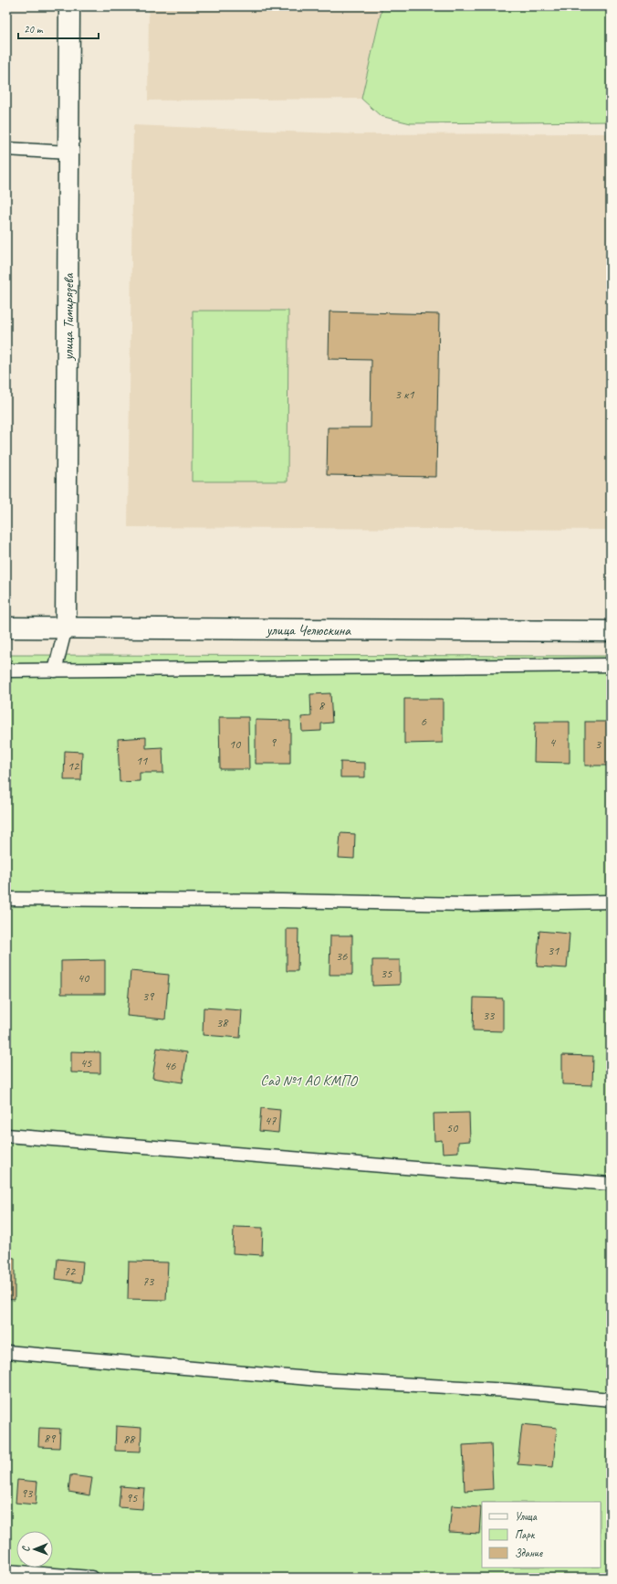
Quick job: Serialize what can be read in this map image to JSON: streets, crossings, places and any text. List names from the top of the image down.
{
  "streets": {
    "street": ["улица Тимирязева", "улица Челюскина"]
  },
  "crossings": [
    ["улица Тимирязева", "улица Челюскина"]
  ],
  "parks": ["Сад №1 АО КМПО"],
  "house_numbers": [
    "3 к1",
    "8",
    "6",
    "9",
    "4",
    "10",
    "3",
    "11",
    "12",
    "31",
    "36",
    "35",
    "40",
    "39",
    "33",
    "38",
    "45",
    "46",
    "47",
    "50",
    "72",
    "73",
    "89",
    "88",
    "93",
    "95"
  ],
  "legend": ["Улица", "Парк", "Здание"],
  "scale_bar": "20 m",
  "north": "left"
}
